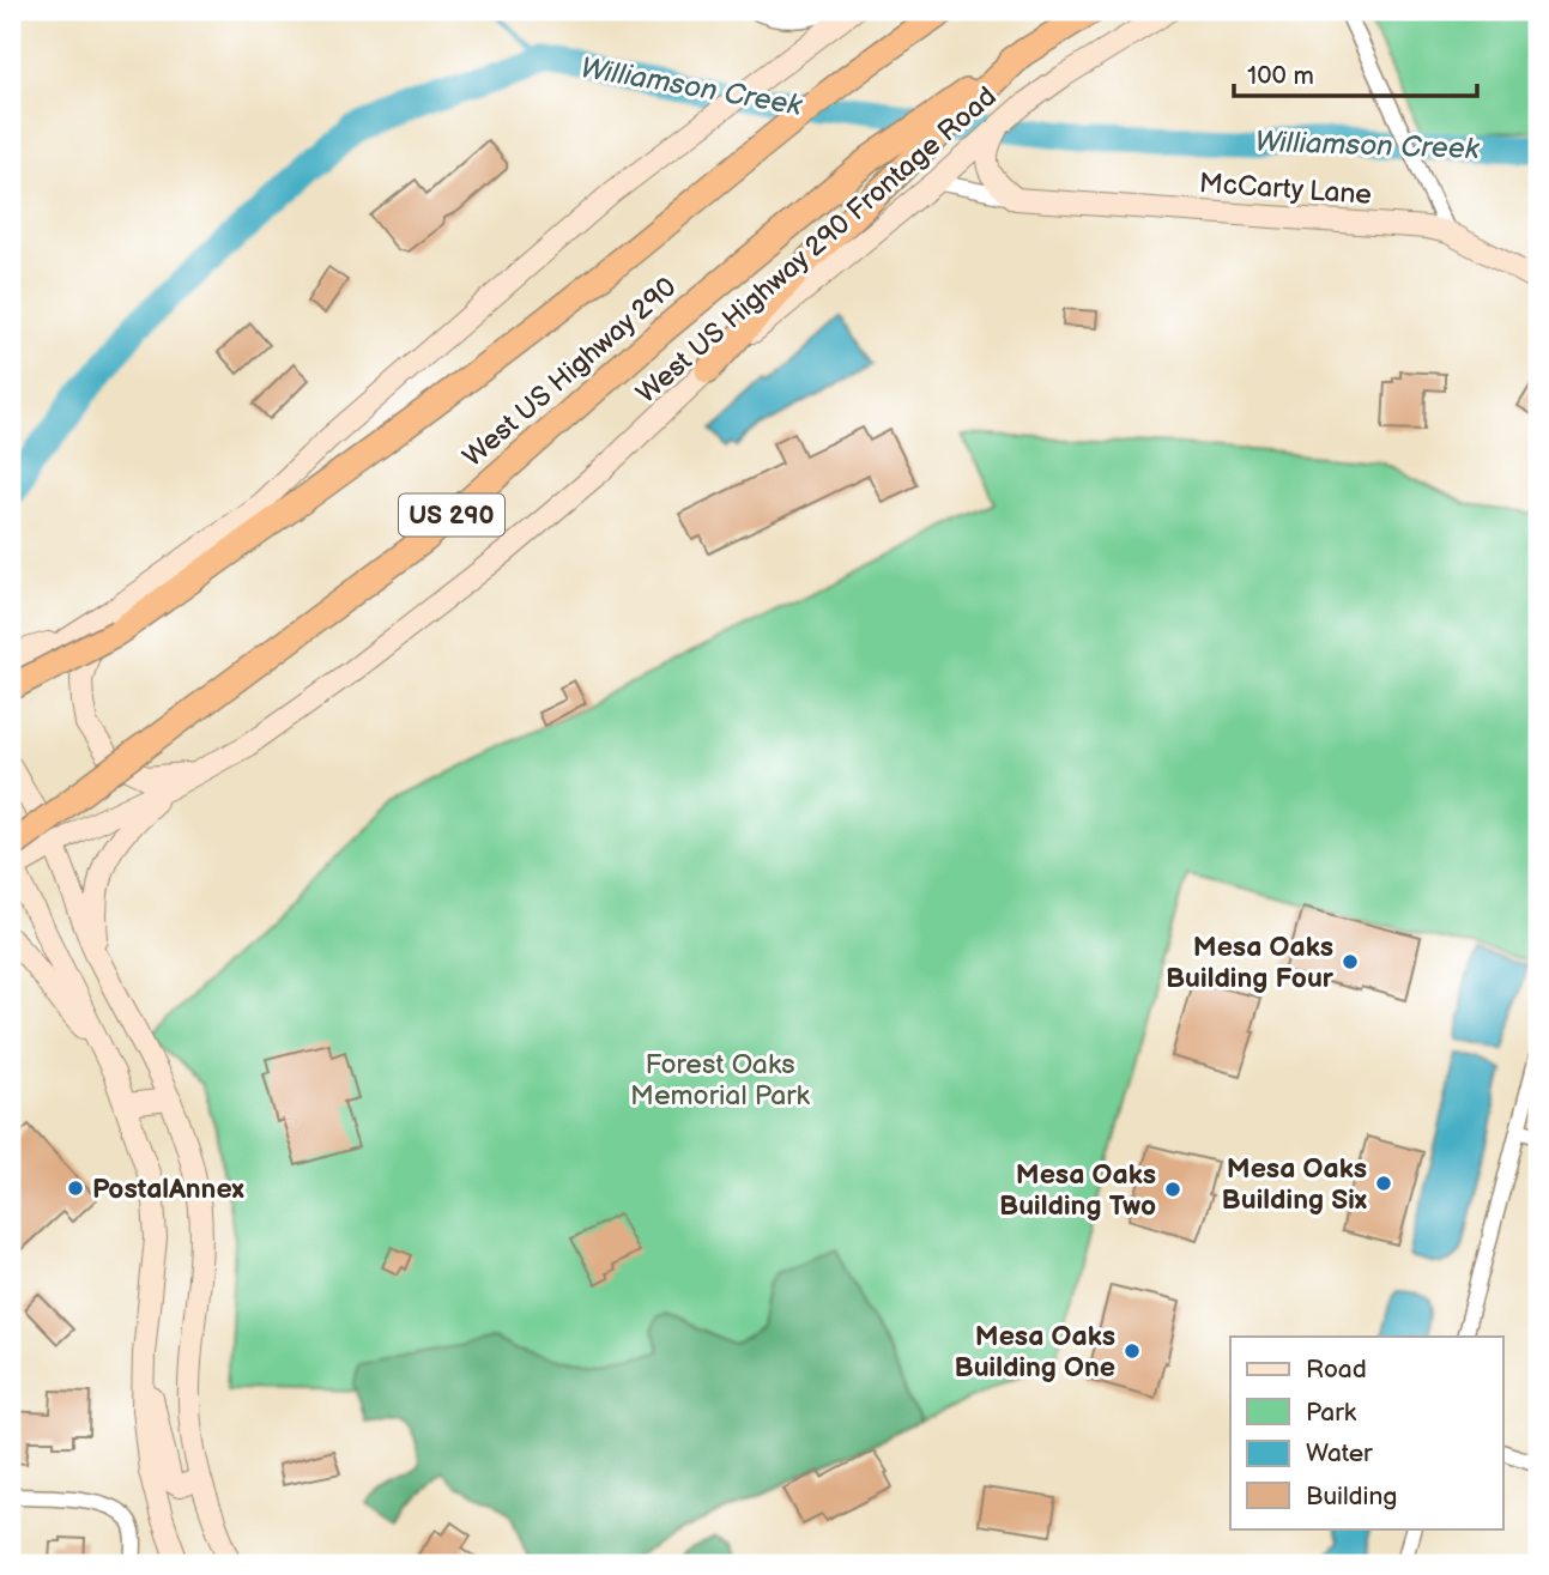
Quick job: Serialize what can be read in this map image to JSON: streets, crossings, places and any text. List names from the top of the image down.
{
  "streets": {
    "highway": ["West US Highway 290", "US 290"],
    "main road": ["McCarty Lane", "West US Highway 290 Frontage Road"]
  },
  "crossings": [
    ["McCarty Lane", "West US Highway 290 Frontage Road"],
    ["West US Highway 290 Frontage Road", "West US Highway 290"]
  ],
  "water": ["Williamson Creek"],
  "parks": ["Forest Oaks Memorial Park"],
  "places": [
    "Mesa Oaks Building Four",
    "Mesa Oaks Building Six",
    "PostalAnnex",
    "Mesa Oaks Building Two",
    "Mesa Oaks Building One"
  ],
  "legend": [
    "Road",
    "Park",
    "Water",
    "Building"
  ],
  "scale_bar": "100 m"
}
